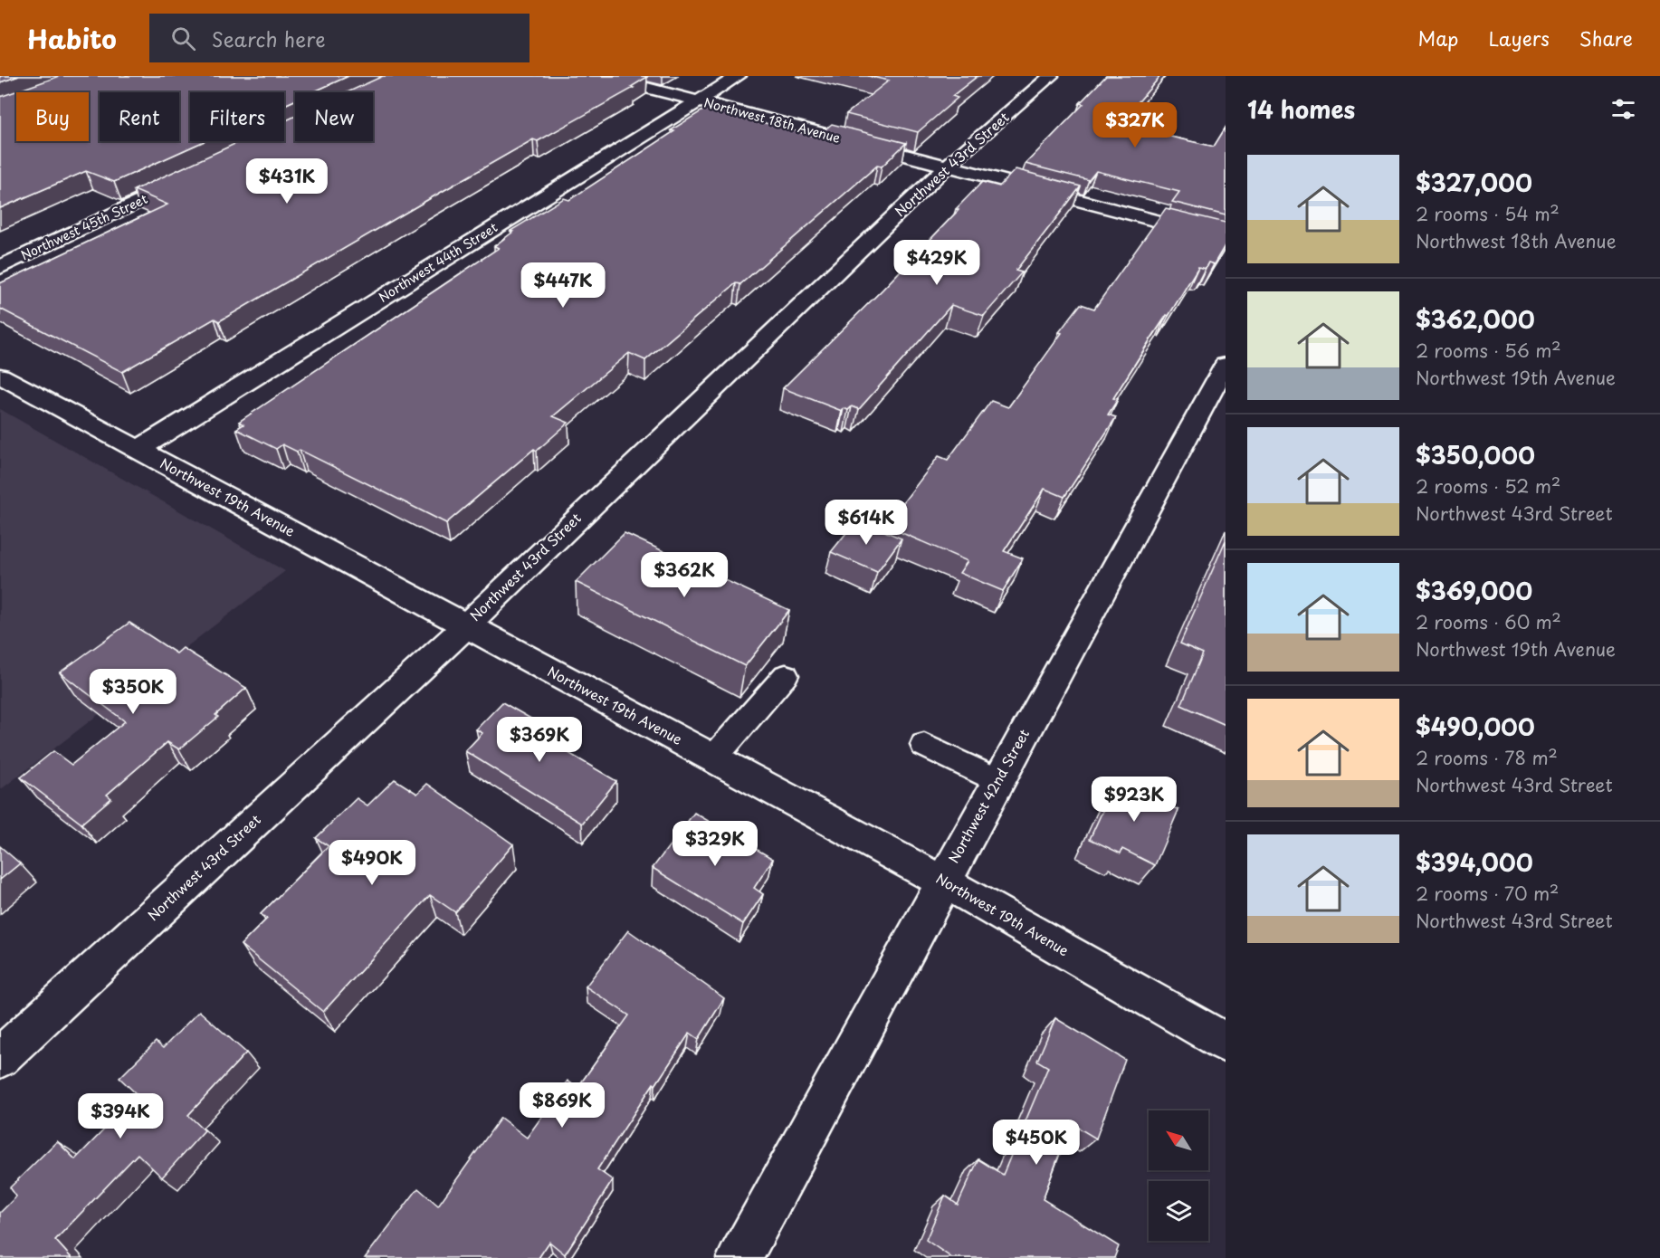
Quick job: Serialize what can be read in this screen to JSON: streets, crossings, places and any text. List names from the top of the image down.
{
  "streets": {
    "street": [
      "Northwest 18th Avenue",
      "Northwest 43rd Street",
      "Northwest 45th Street",
      "Northwest 44th Street",
      "Northwest 19th Avenue",
      "Northwest 42nd Street"
    ]
  },
  "crossings": [
    ["Northwest 18th Avenue", "Northwest 43rd Street"],
    ["Northwest 18th Avenue", "Northwest 44th Street"],
    ["Northwest 43rd Street", "Northwest 19th Avenue"],
    ["Northwest 44th Street", "Northwest 19th Avenue"],
    ["Northwest 19th Avenue", "Northwest 42nd Street"]
  ],
  "north": "top left",
  "page": {
    "header": "Habito",
    "search": "Search here",
    "nav": ["Map", "Layers", "Share"],
    "heading": "14 homes",
    "chip": [
      "Buy",
      "Rent",
      "Filters",
      "New"
    ],
    "price": [
      "$327K",
      "$431K",
      "$429K",
      "$447K",
      "$614K",
      "$362K",
      "$350K",
      "$369K",
      "$923K",
      "$329K",
      "$490K",
      "$869K",
      "$394K",
      "$450K"
    ],
    "list": [
      {
        "name": "$327,000",
        "note": "2 rooms · 54 m² · Northwest 18th Avenue"
      },
      {
        "name": "$362,000",
        "note": "2 rooms · 56 m² · Northwest 19th Avenue"
      },
      {
        "name": "$350,000",
        "note": "2 rooms · 52 m² · Northwest 43rd Street"
      },
      {
        "name": "$369,000",
        "note": "2 rooms · 60 m² · Northwest 19th Avenue"
      },
      {
        "name": "$490,000",
        "note": "2 rooms · 78 m² · Northwest 43rd Street"
      },
      {
        "name": "$394,000",
        "note": "2 rooms · 70 m² · Northwest 43rd Street"
      }
    ]
  }
}
